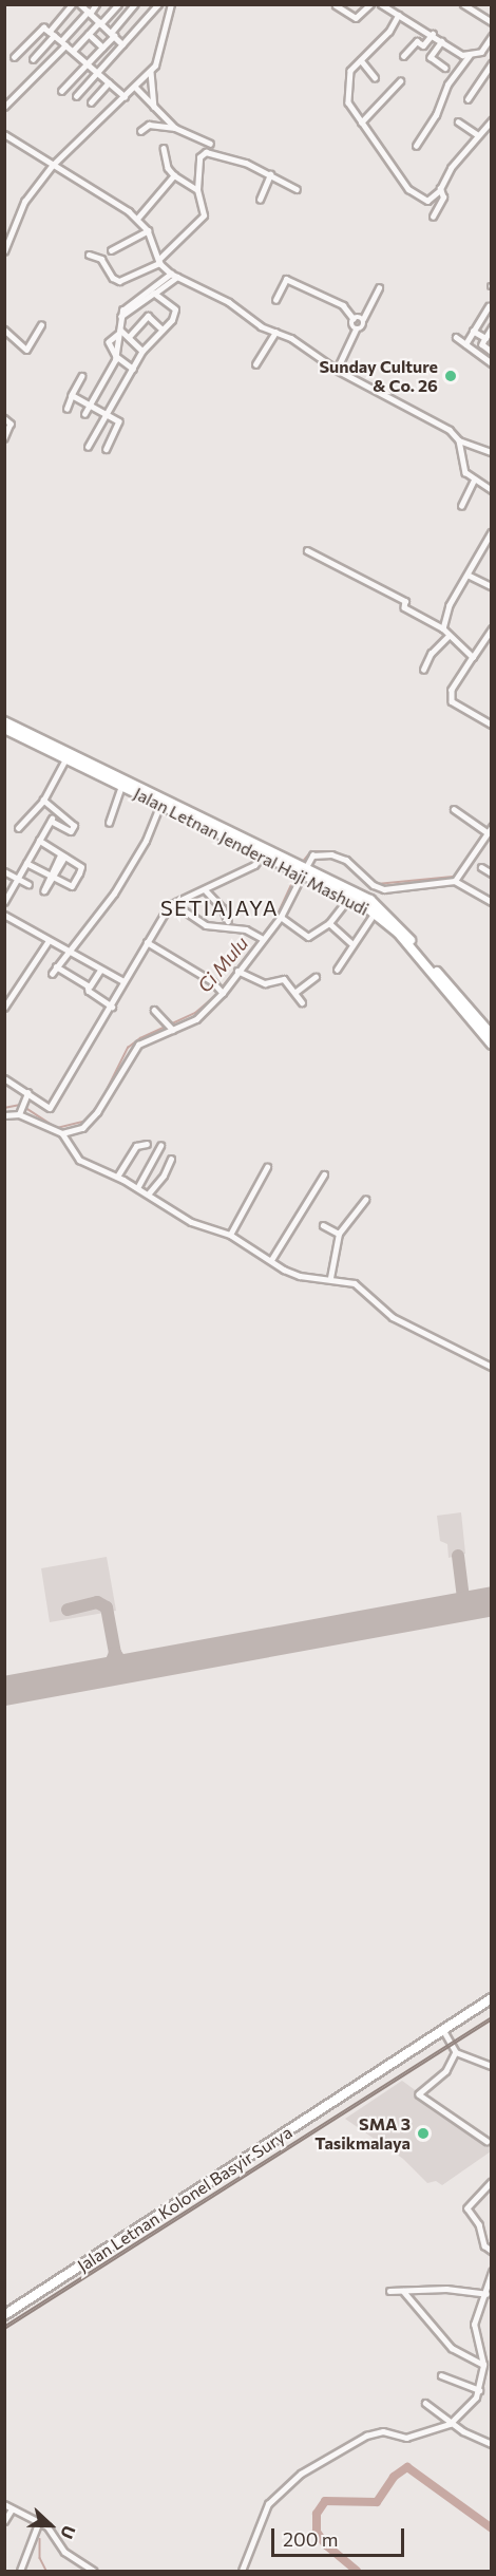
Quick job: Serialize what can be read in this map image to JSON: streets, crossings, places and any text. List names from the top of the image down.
{
  "streets": {
    "main road": ["Jalan Letnan Jenderal Haji Mashudi", "Jalan Letnan Kolonel Basyir Surya"]
  },
  "districts": ["SETIAJAYA"],
  "water": ["Ci Mulu"],
  "places": ["Sunday Culture & Co. 26", "SMA 3 Tasikmalaya"],
  "scale_bar": "200 m",
  "north": "right"
}
